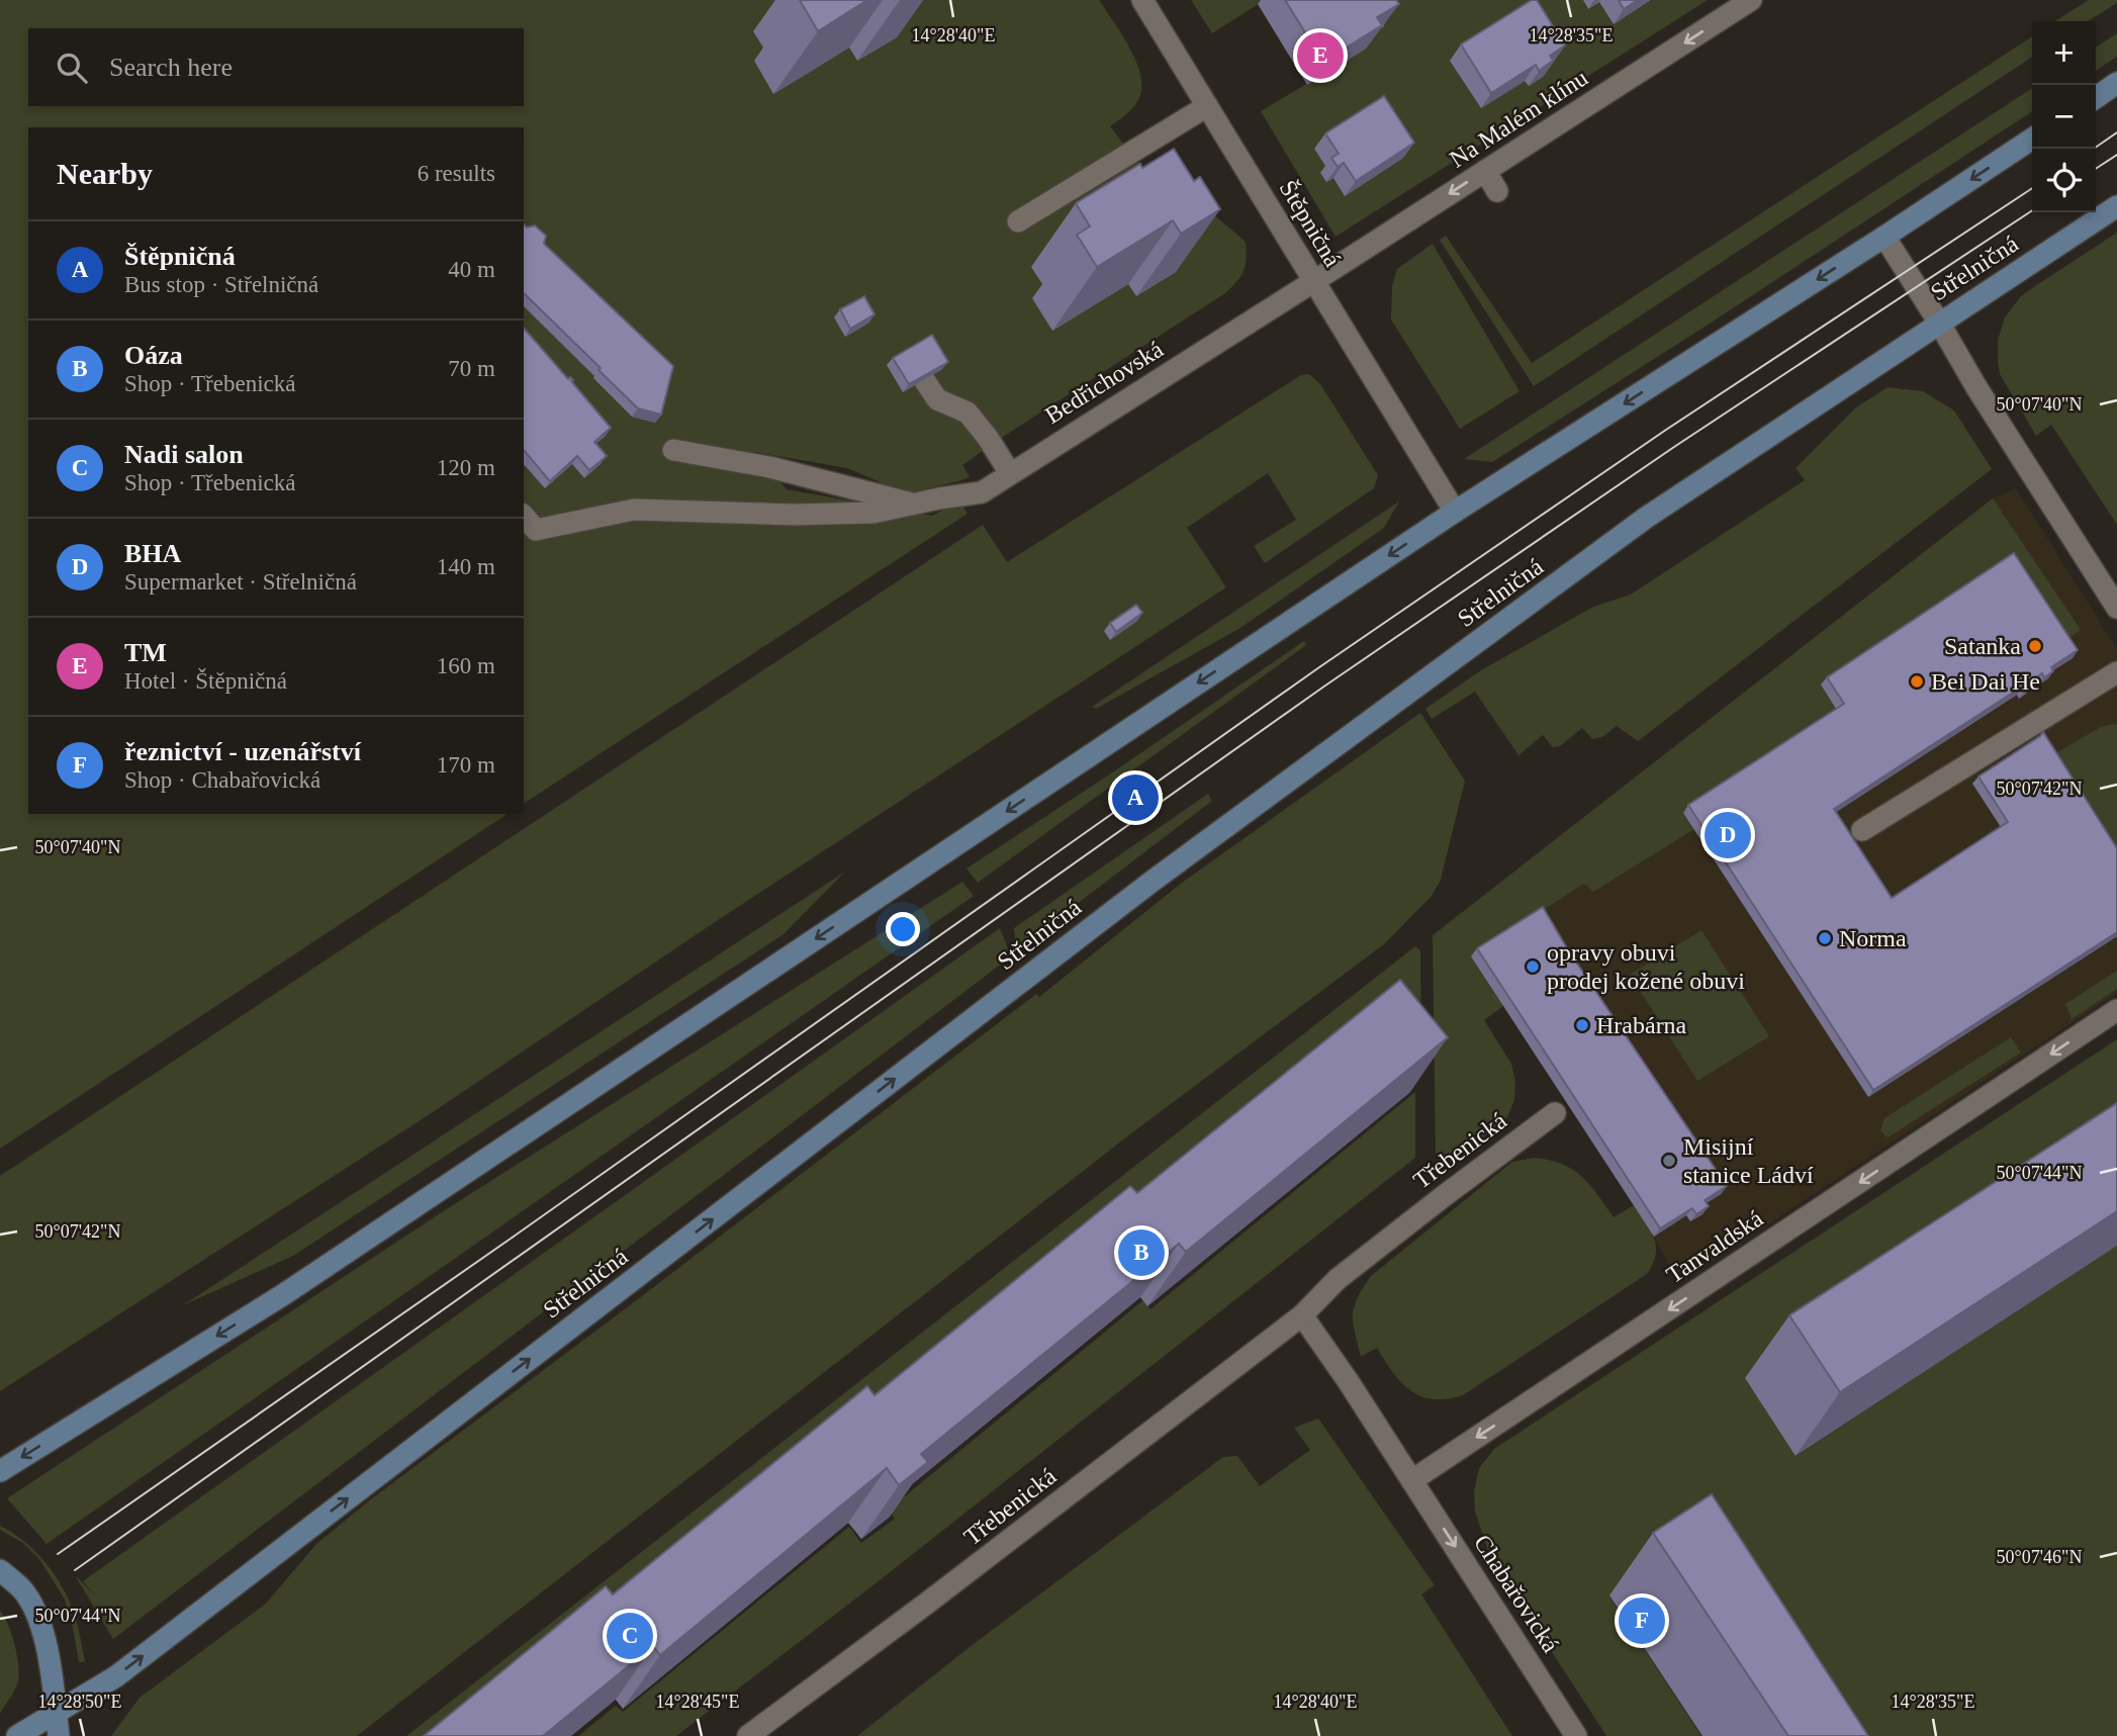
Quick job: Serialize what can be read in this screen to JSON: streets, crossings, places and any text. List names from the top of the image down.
{
  "streets": {
    "main road": ["Střelničná"],
    "street": [
      "Na Malém klínu",
      "Štěpničná",
      "Bedřichovská",
      "Třebenická",
      "Tanvaldská",
      "Chabařovická"
    ]
  },
  "crossings": [
    ["Na Malém klínu", "Štěpničná"],
    ["Na Malém klínu", "Bedřichovská"],
    ["Štěpničná", "Bedřichovská"],
    ["Tanvaldská", "Chabařovická"]
  ],
  "one_way": ["Na Malém klínu", "Tanvaldská", "Chabařovická"],
  "places": [
    "Satanka",
    "Bei Dai He",
    "Norma",
    "opravy obuvi prodej kožené obuvi",
    "Hrabárna",
    "Misijní stanice Ládví"
  ],
  "page": {
    "map_buttons": ["+", "−"],
    "pins": [
      "E",
      "A",
      "D",
      "B",
      "F",
      "C"
    ],
    "search": "Search here",
    "heading": ["Nearby", "6 results"],
    "list": [
      {
        "mark": "A",
        "name": "Štěpničná",
        "note": "Bus stop · Střelničná",
        "value": "40 m"
      },
      {
        "mark": "B",
        "name": "Oáza",
        "note": "Shop · Třebenická",
        "value": "70 m"
      },
      {
        "mark": "C",
        "name": "Nadi salon",
        "note": "Shop · Třebenická",
        "value": "120 m"
      },
      {
        "mark": "D",
        "name": "BHA",
        "note": "Supermarket · Střelničná",
        "value": "140 m"
      },
      {
        "mark": "E",
        "name": "TM",
        "note": "Hotel · Štěpničná",
        "value": "160 m"
      },
      {
        "mark": "F",
        "name": "řeznictví - uzenářství",
        "note": "Shop · Chabařovická",
        "value": "170 m"
      }
    ]
  },
  "coordinates": [
    "14°28'40\"E",
    "14°28'35\"E",
    "50°07'40\"N",
    "50°07'42\"N",
    "50°07'44\"N",
    "50°07'46\"N",
    "14°28'50\"E",
    "14°28'45\"E"
  ]
}
